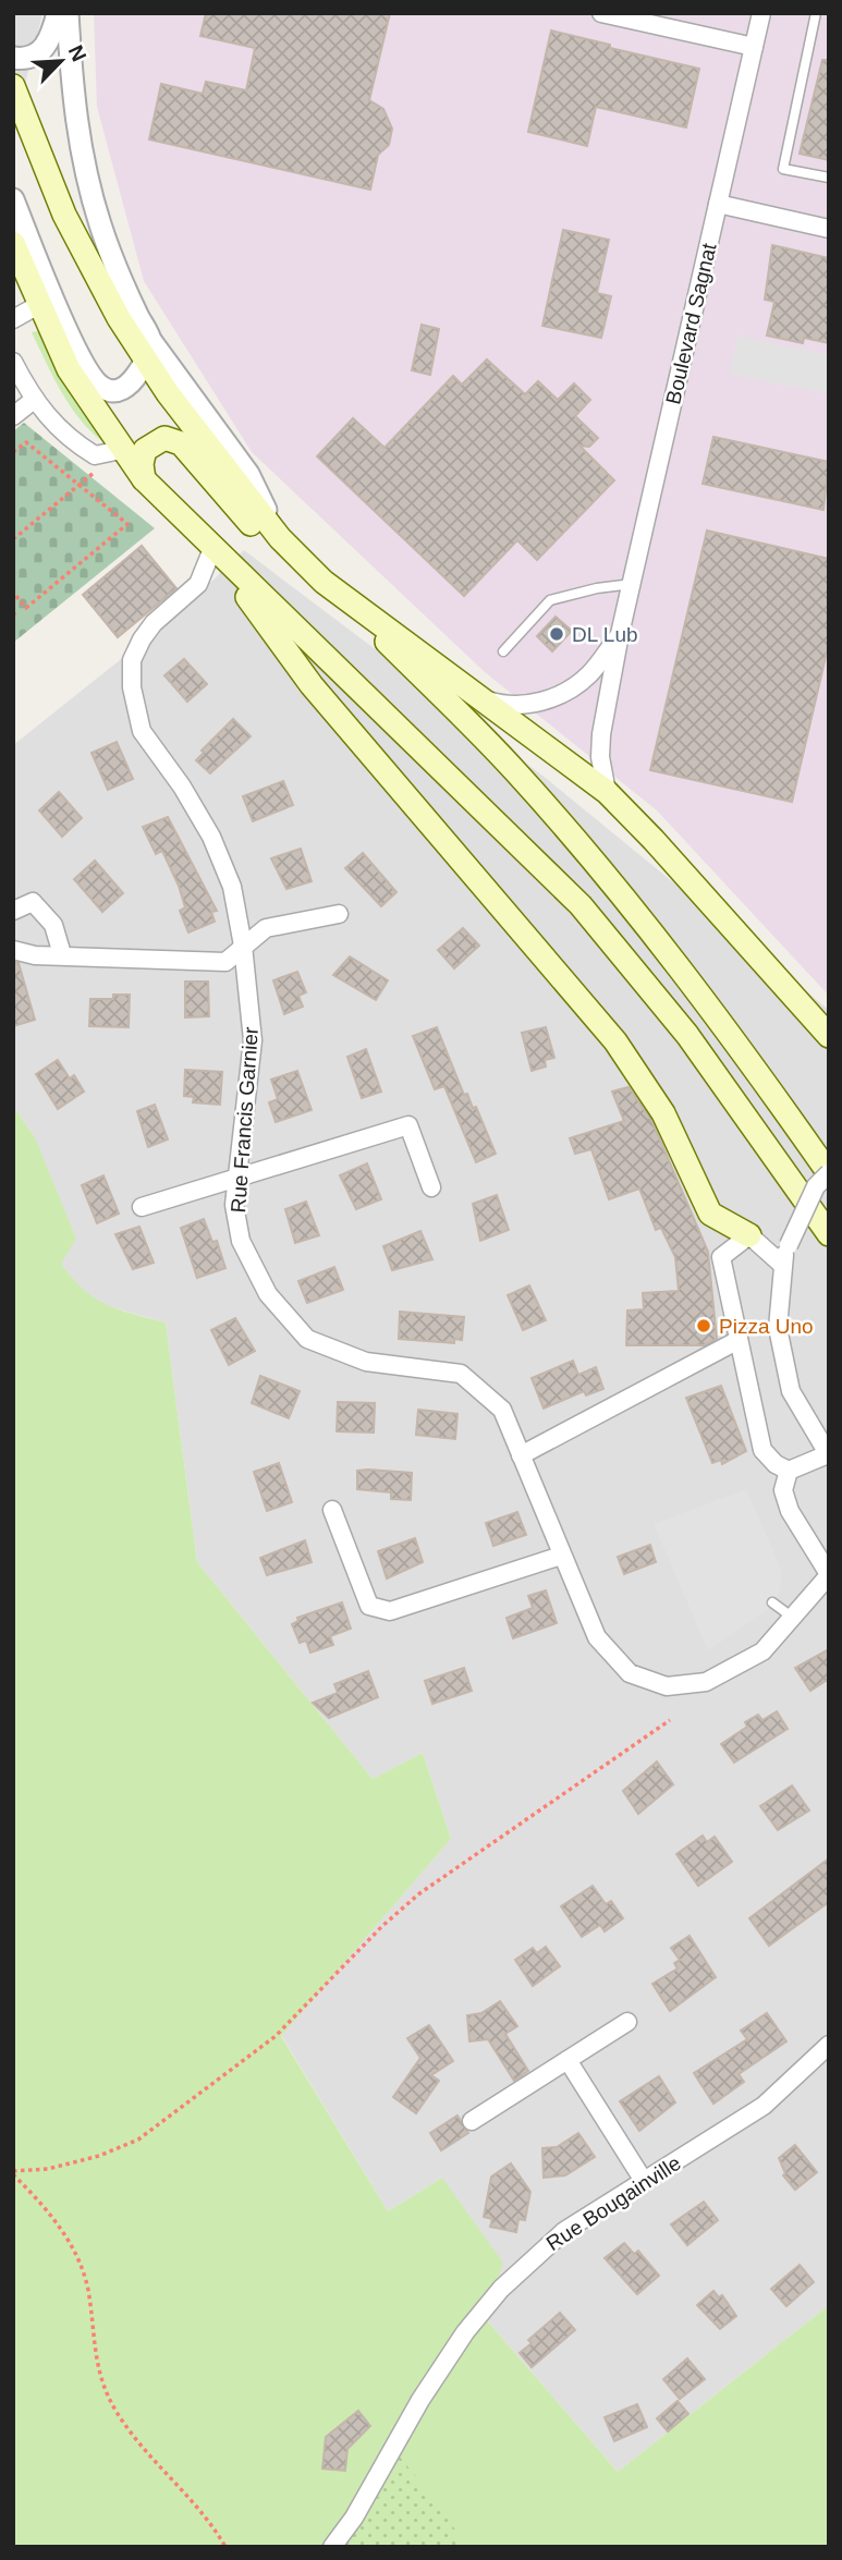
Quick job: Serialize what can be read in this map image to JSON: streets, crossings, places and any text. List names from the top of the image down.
{
  "streets": {
    "street": ["Boulevard Sagnat", "Rue Francis Garnier", "Rue Bougainville"]
  },
  "places": ["DL Lub", "Pizza Uno"],
  "north": "top right"
}
